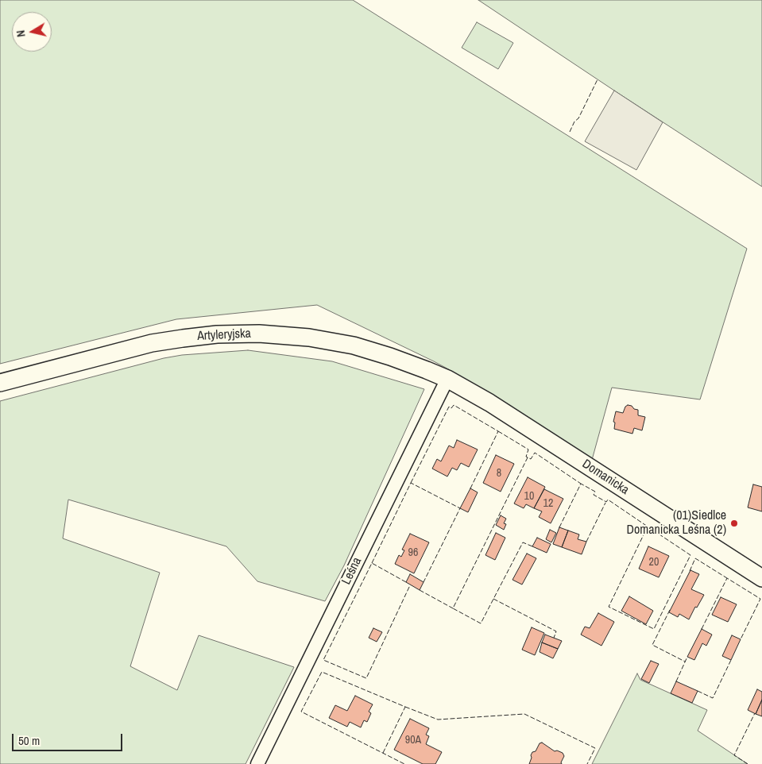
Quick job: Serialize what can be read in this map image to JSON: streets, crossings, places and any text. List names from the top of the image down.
{
  "streets": {
    "street": ["Artyleryjska", "Domanicka", "Leśna"]
  },
  "crossings": [
    ["Artyleryjska", "Domanicka"],
    ["Artyleryjska", "Leśna"],
    ["Domanicka", "Leśna"]
  ],
  "places": ["(01)Siedlce Domanicka Leśna (2)"],
  "house_numbers": [
    "8",
    "10",
    "12",
    "96",
    "20",
    "90A"
  ],
  "scale_bar": "50 m",
  "north": "left"
}
